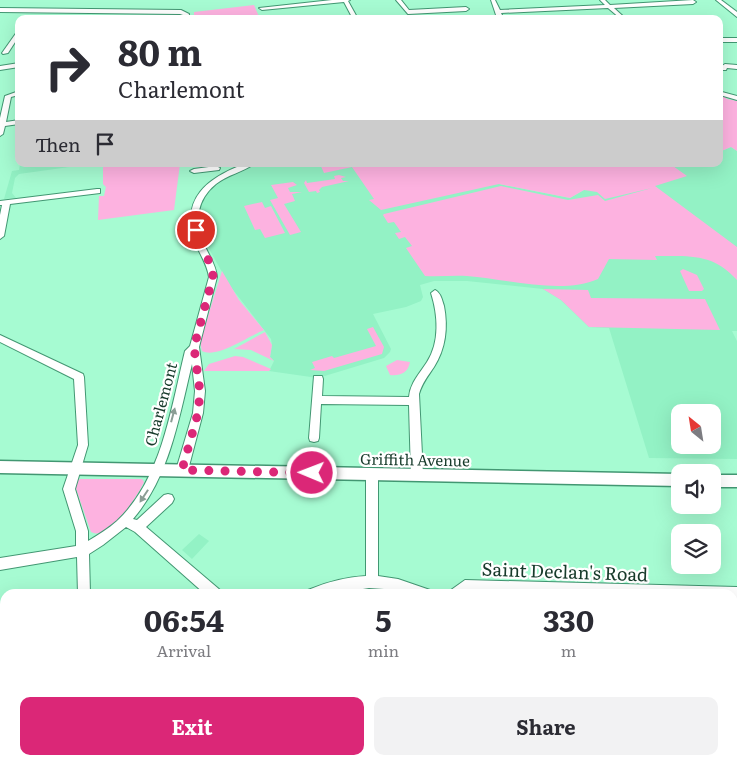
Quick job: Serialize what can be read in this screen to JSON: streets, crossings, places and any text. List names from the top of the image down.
{
  "streets": {
    "main road": ["Griffith Avenue"],
    "street": ["Charlemont", "Saint Declan's Road"]
  },
  "crossings": [
    ["Charlemont", "Griffith Avenue"]
  ],
  "north": "top left",
  "page": {
    "turn": ["80 m", "Charlemont"],
    "then": "Then",
    "eta": [
      "06:54",
      "Arrival",
      "5",
      "min",
      "330",
      "m"
    ],
    "buttons": ["Exit", "Share"]
  }
}
